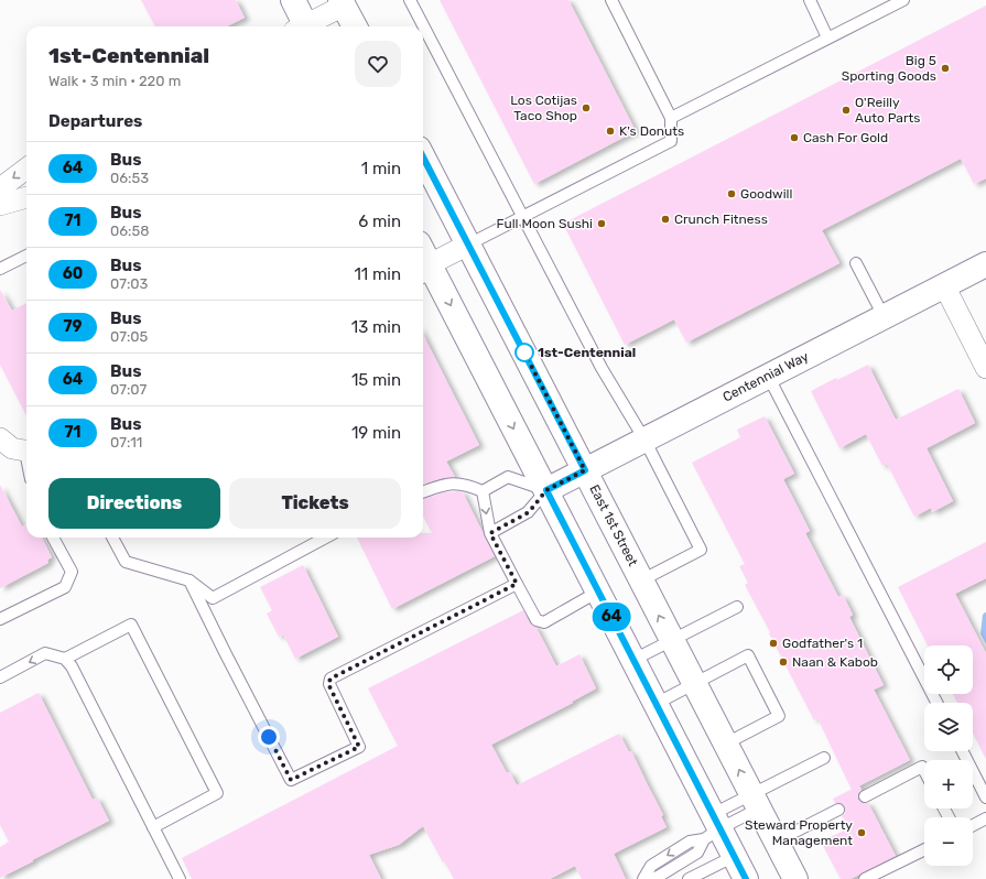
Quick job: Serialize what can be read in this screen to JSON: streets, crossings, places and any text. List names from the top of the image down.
{
  "streets": {
    "main road": ["Centennial Way", "East 1st Street"]
  },
  "crossings": [
    ["Centennial Way", "East 1st Street"]
  ],
  "places": [
    "Big 5 Sporting Goods",
    "Los Cotijas Taco Shop",
    "O'Reilly Auto Parts",
    "K's Donuts",
    "Cash For Gold",
    "Goodwill",
    "Crunch Fitness",
    "Full Moon Sushi",
    "1st-Centennial",
    "Godfather's 1",
    "Naan & Kabob",
    "Steward Property Management"
  ],
  "lines": ["bus line 64"],
  "page": {
    "on_map": "64",
    "heading": [
      ["1st-Centennial", "Walk · 3 min · 220 m"],
      "Departures"
    ],
    "list": [
      {
        "mark": "64",
        "name": "Bus",
        "note": "06:53",
        "value": "1 min"
      },
      {
        "mark": "71",
        "name": "Bus",
        "note": "06:58",
        "value": "6 min"
      },
      {
        "mark": "60",
        "name": "Bus",
        "note": "07:03",
        "value": "11 min"
      },
      {
        "mark": "79",
        "name": "Bus",
        "note": "07:05",
        "value": "13 min"
      },
      {
        "mark": "64",
        "name": "Bus",
        "note": "07:07",
        "value": "15 min"
      },
      {
        "mark": "71",
        "name": "Bus",
        "note": "07:11",
        "value": "19 min"
      }
    ],
    "buttons": ["Directions", "Tickets"],
    "map_buttons": ["+", "−"]
  }
}
